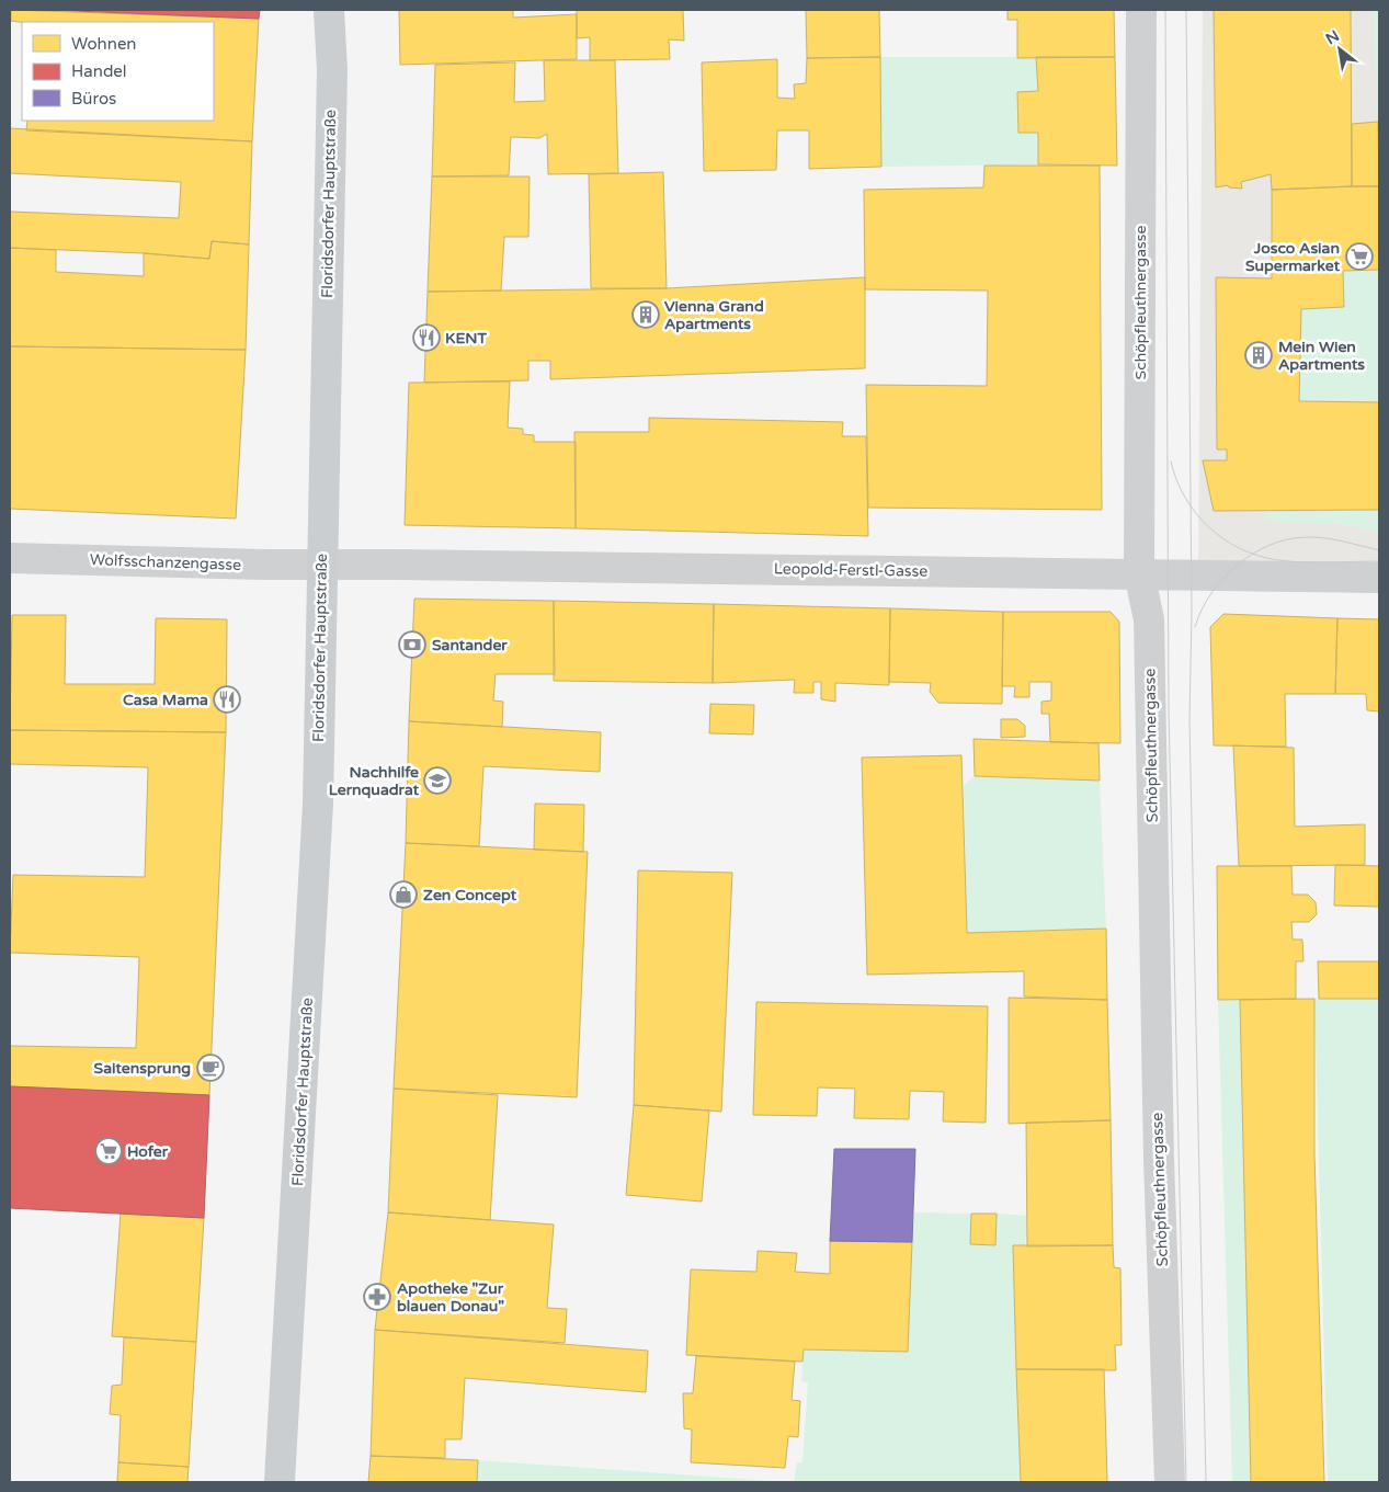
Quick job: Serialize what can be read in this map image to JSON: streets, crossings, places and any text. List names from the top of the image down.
{
  "streets": {
    "main road": ["Floridsdorfer Hauptstraße"],
    "street": ["Schöpfleuthnergasse", "Wolfsschanzengasse", "Leopold-Ferstl-Gasse"]
  },
  "crossings": [
    ["Floridsdorfer Hauptstraße", "Wolfsschanzengasse"],
    ["Floridsdorfer Hauptstraße", "Leopold-Ferstl-Gasse"],
    ["Schöpfleuthnergasse", "Leopold-Ferstl-Gasse"],
    ["Wolfsschanzengasse", "Leopold-Ferstl-Gasse"]
  ],
  "places": {
    "supermarket": ["Josco Asian Supermarket", "Hofer"],
    "building": ["Vienna Grand Apartments", "Mein Wien Apartments"],
    "restaurant": ["KENT", "Casa Mama"],
    "bank": ["Santander"],
    "school or university": ["Nachhilfe Lernquadrat"],
    "shop": ["Zen Concept"],
    "cafe": ["Saitensprung"],
    "pharmacy": ["Apotheke \"Zur blauen Donau\""]
  },
  "legend": ["Wohnen", "Handel", "Büros"],
  "north": "top left"
}
